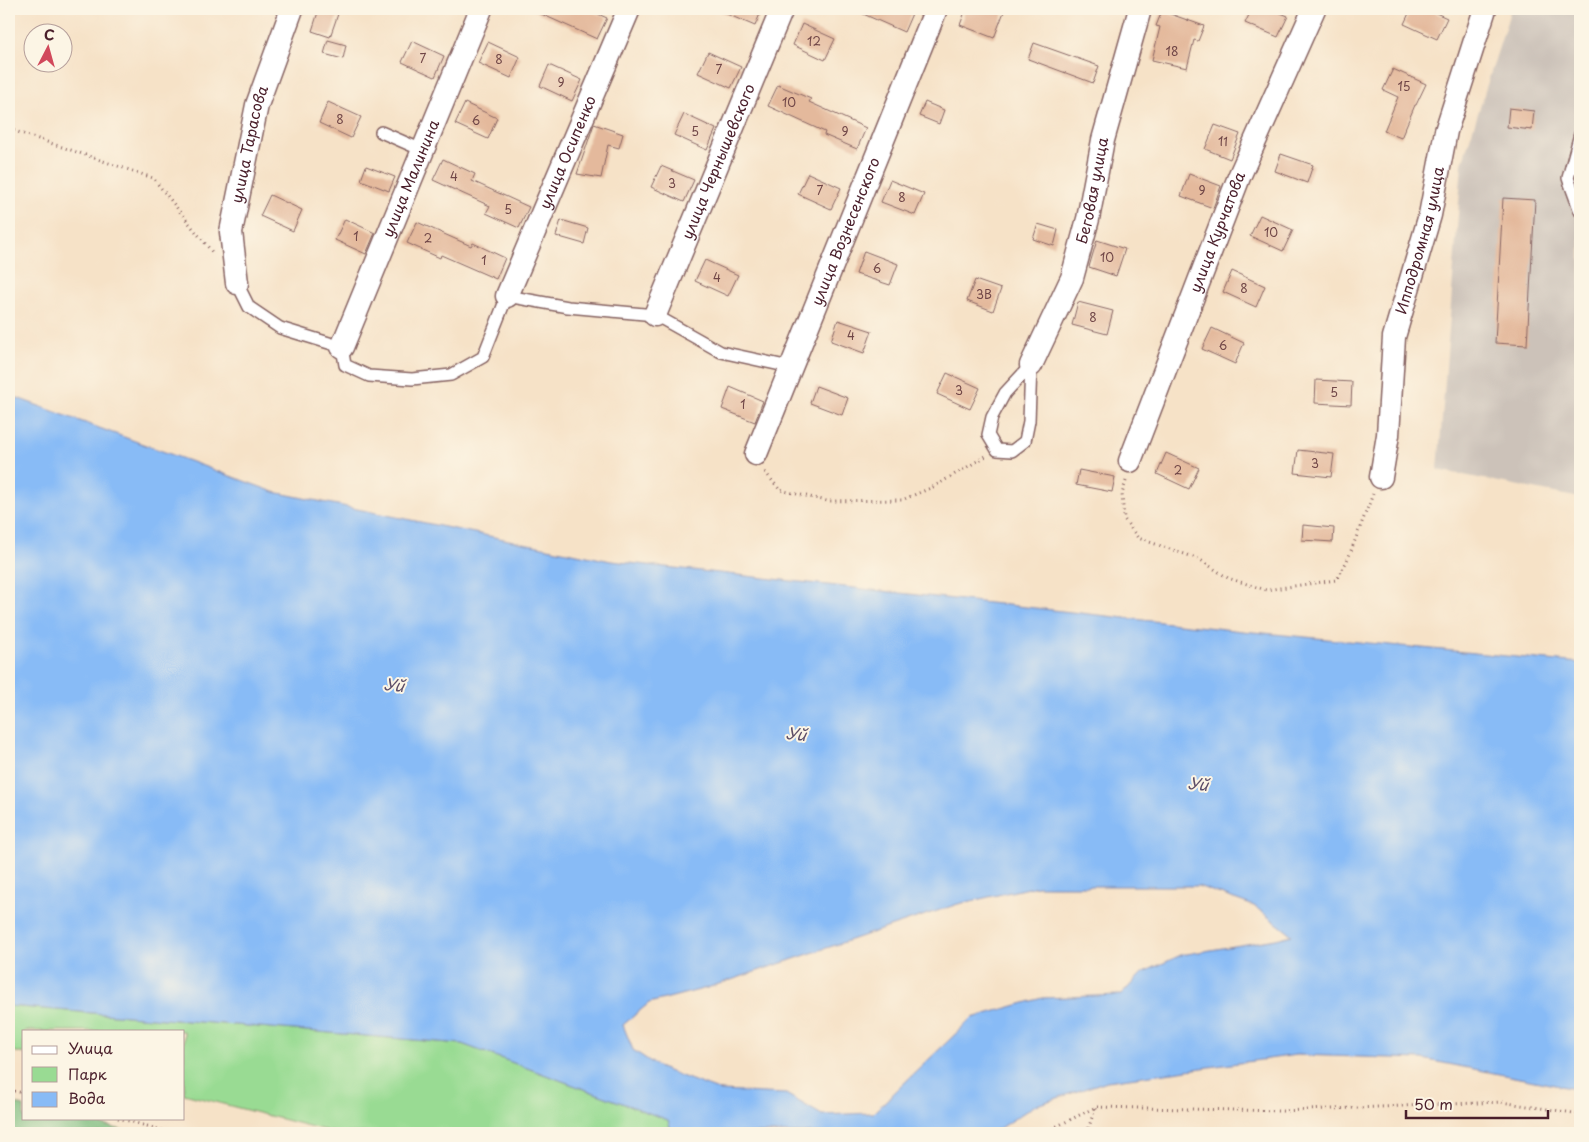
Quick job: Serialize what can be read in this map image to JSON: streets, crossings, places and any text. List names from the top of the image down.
{
  "streets": {
    "street": [
      "улица Тарасова",
      "улица Осипенко",
      "улица Чернышевского",
      "улица Малинина",
      "Беговая улица",
      "улица Вознесенского",
      "улица Курчатова",
      "Ипподромная улица"
    ]
  },
  "water": ["Уй"],
  "house_numbers": [
    "12",
    "18",
    "7",
    "8",
    "7",
    "9",
    "15",
    "10",
    "8",
    "6",
    "5",
    "9",
    "11",
    "4",
    "3",
    "7",
    "9",
    "8",
    "5",
    "10",
    "1",
    "2",
    "10",
    "1",
    "6",
    "4",
    "8",
    "3В",
    "8",
    "4",
    "6",
    "3",
    "5",
    "1",
    "3",
    "2"
  ],
  "legend": ["Улица", "Парк", "Вода"],
  "scale_bar": "50 m",
  "north": "top"
}
